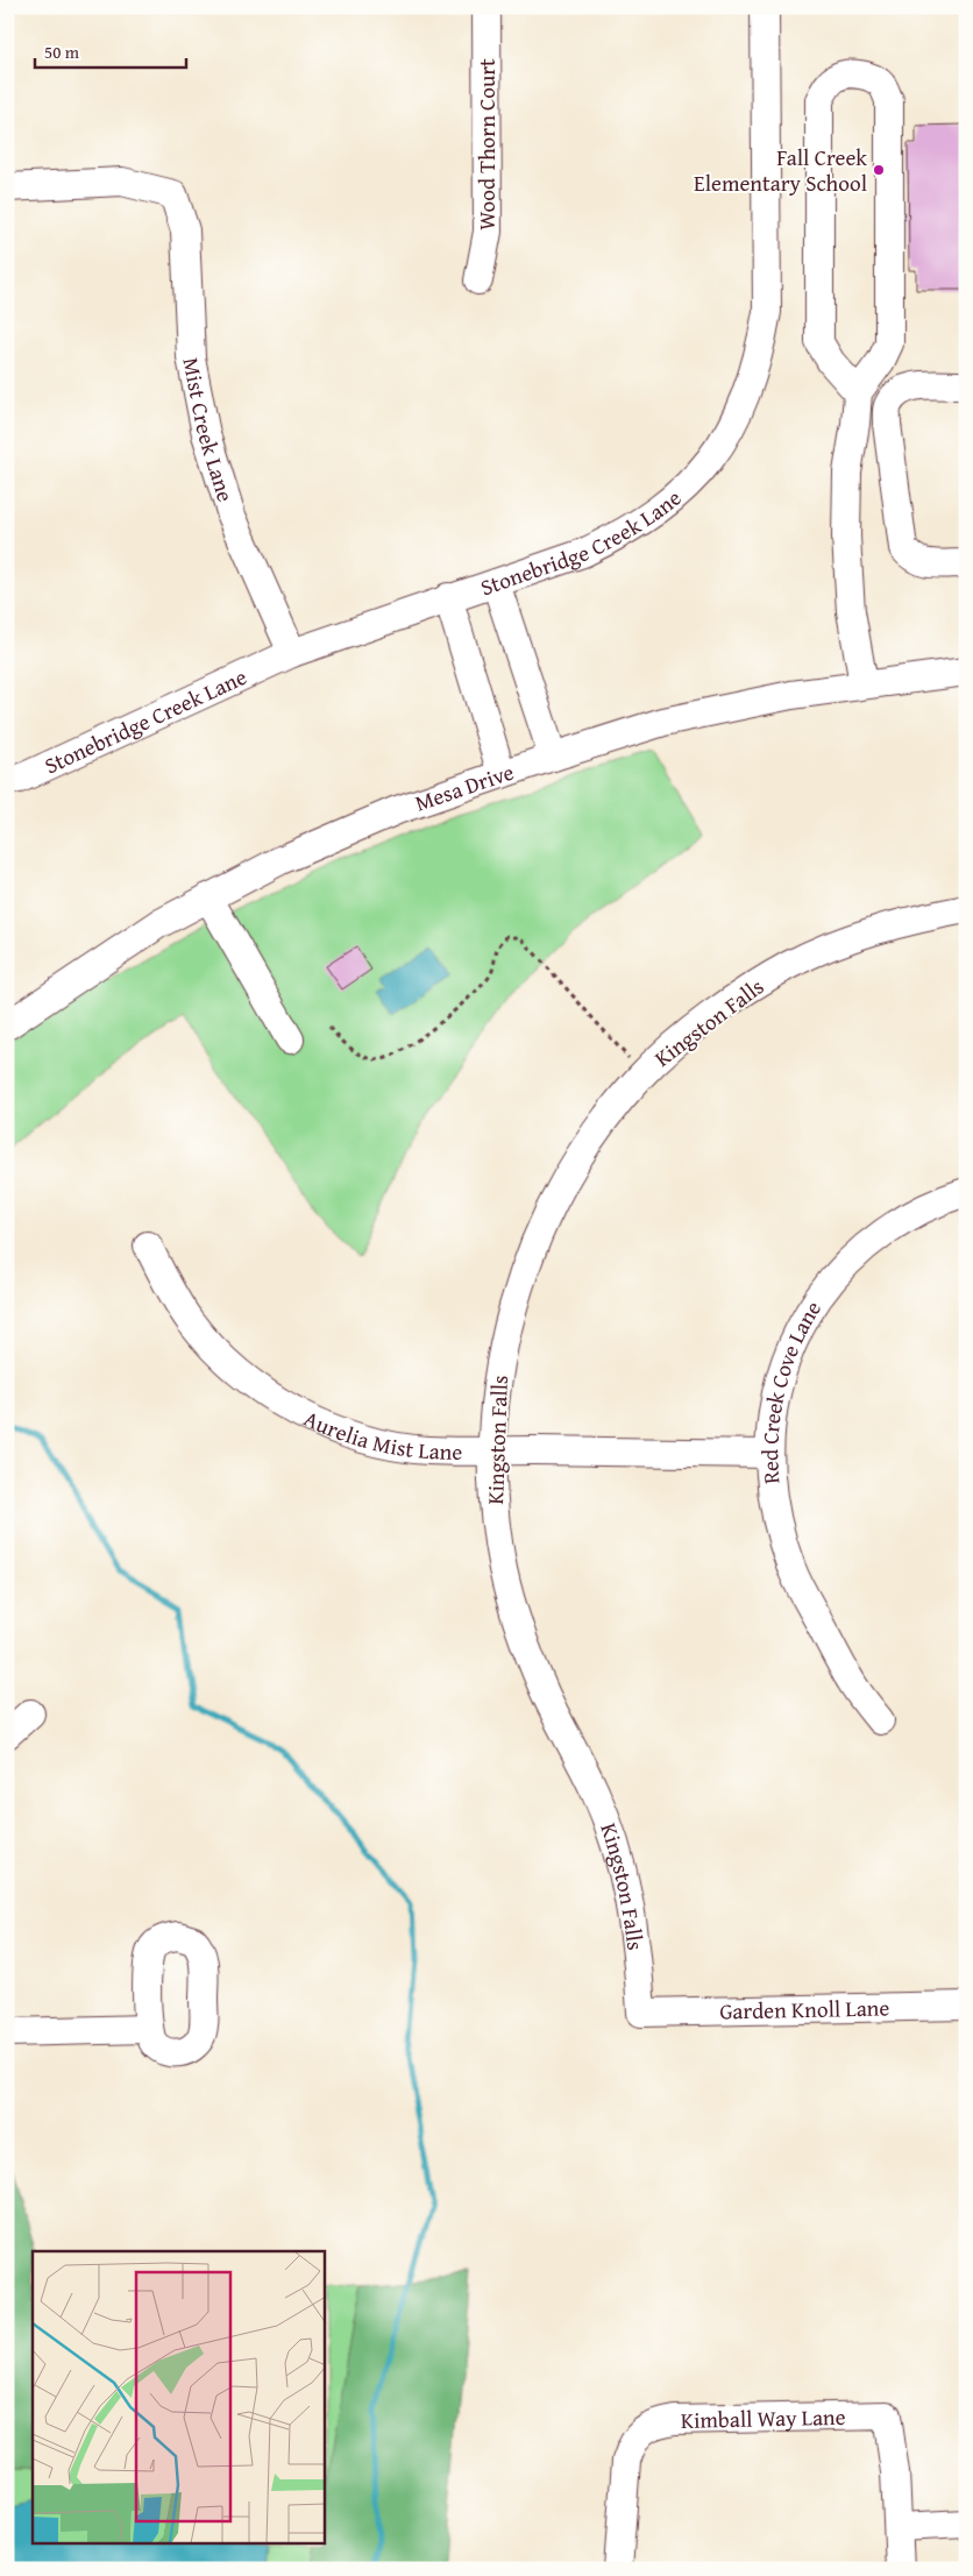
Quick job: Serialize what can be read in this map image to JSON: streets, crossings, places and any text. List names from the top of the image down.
{
  "streets": {
    "street": [
      "Wood Thorn Court",
      "Mist Creek Lane",
      "Stonebridge Creek Lane",
      "Mesa Drive",
      "Kingston Falls",
      "Red Creek Cove Lane",
      "Aurelia Mist Lane",
      "Garden Knoll Lane",
      "Kimball Way Lane"
    ]
  },
  "crossings": [
    ["Mist Creek Lane", "Stonebridge Creek Lane"],
    ["Kingston Falls", "Aurelia Mist Lane"],
    ["Kingston Falls", "Garden Knoll Lane"],
    ["Red Creek Cove Lane", "Aurelia Mist Lane"]
  ],
  "places": ["Fall Creek Elementary School"],
  "scale_bar": "50 m"
}
